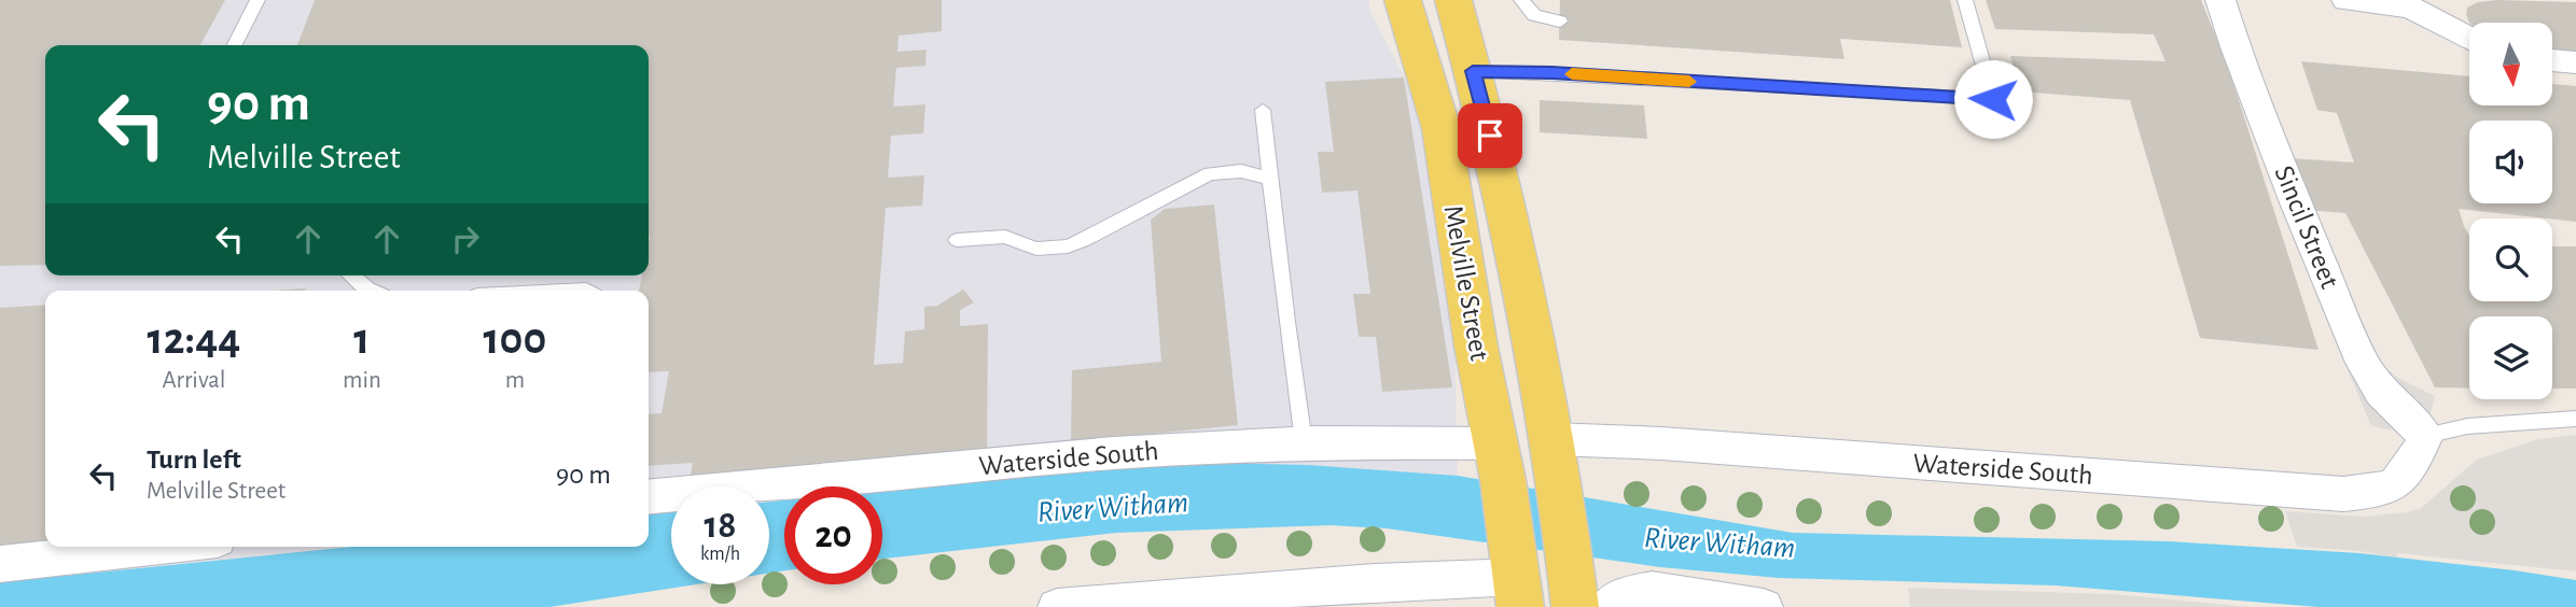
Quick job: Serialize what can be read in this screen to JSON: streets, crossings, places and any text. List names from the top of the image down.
{
  "streets": {
    "main road": ["Melville Street"],
    "street": ["Sincil Street", "Waterside South"]
  },
  "crossings": [
    ["Sincil Street", "Waterside South"],
    ["Melville Street", "Waterside South"]
  ],
  "water": ["River Witham"],
  "north": "bottom",
  "page": {
    "turn": ["90 m", "Melville Street"],
    "eta": [
      "12:44",
      "Arrival",
      "1",
      "min",
      "100",
      "m"
    ],
    "list": [
      {
        "name": "Turn left",
        "note": "Melville Street",
        "value": "90 m"
      }
    ],
    "speed": "18 km/h",
    "limit": "20"
  }
}
